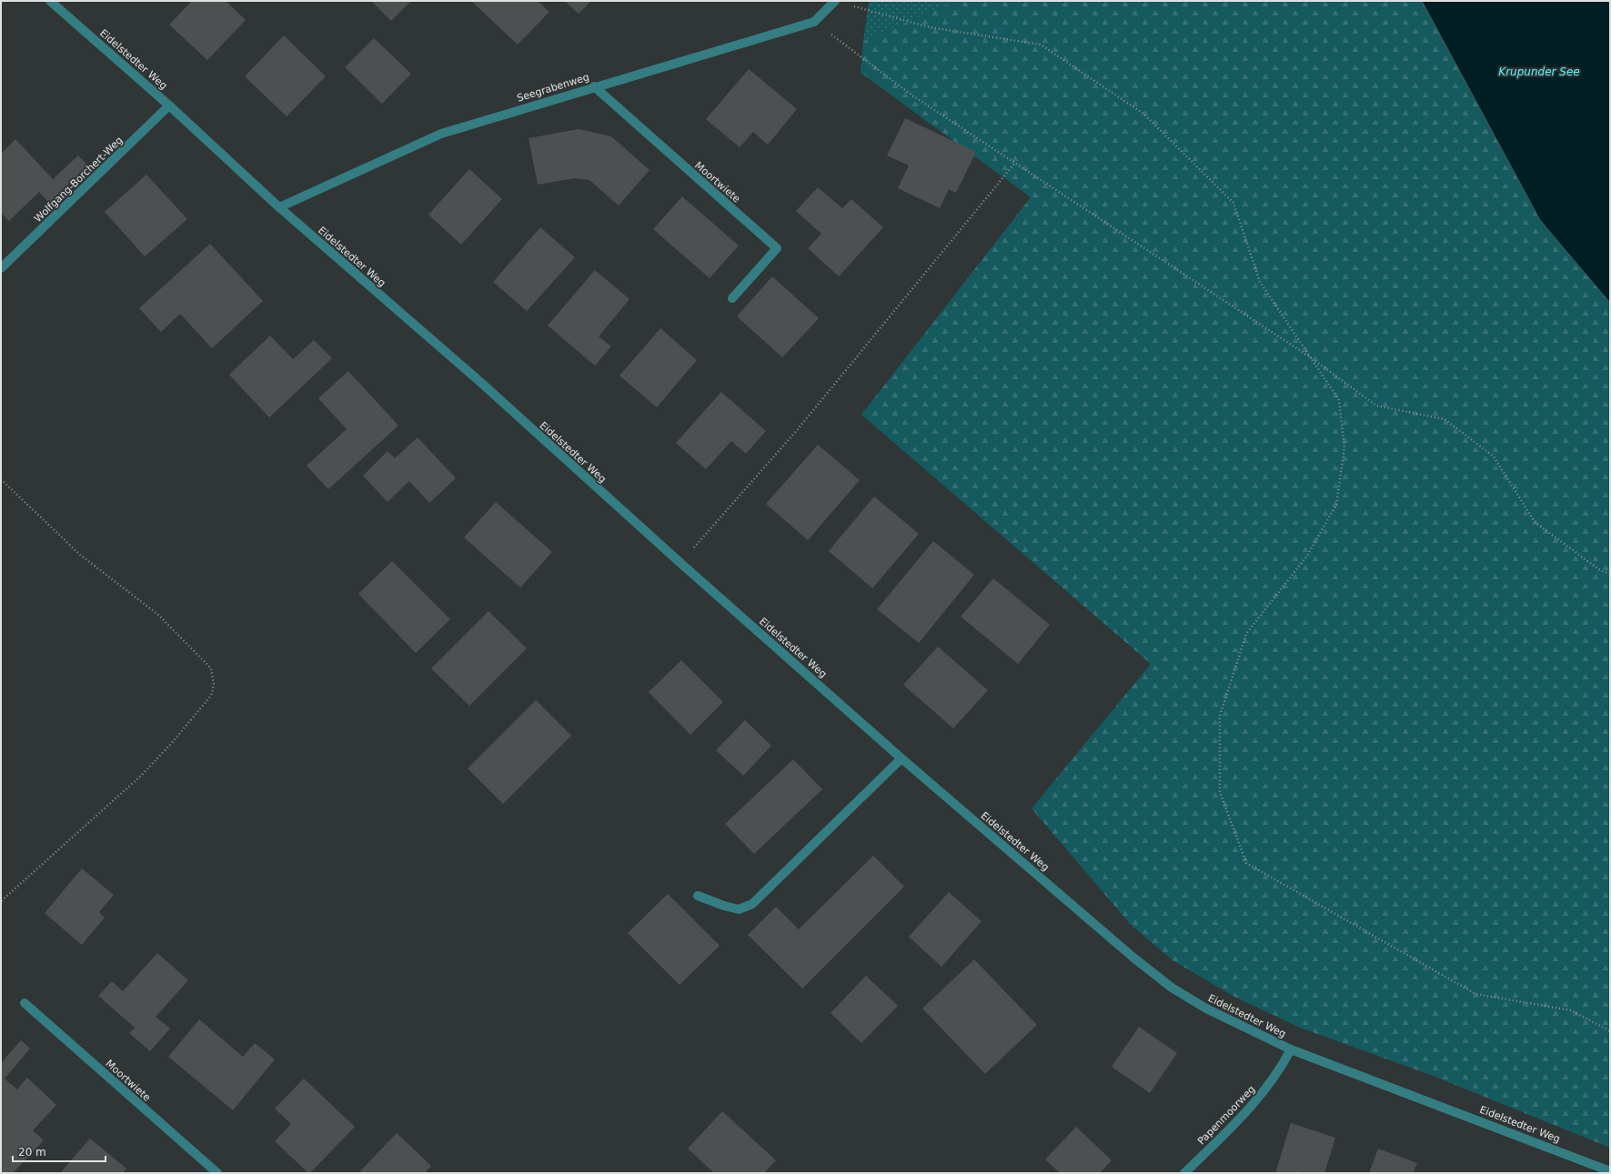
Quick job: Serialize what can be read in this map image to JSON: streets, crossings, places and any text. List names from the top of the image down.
{
  "streets": {
    "street": [
      "Eidelstedter Weg",
      "Seegrabenweg",
      "Wolfgang-Borchert-Weg",
      "Moortwiete",
      "Papenmoorweg"
    ]
  },
  "crossings": [
    ["Eidelstedter Weg", "Seegrabenweg"],
    ["Eidelstedter Weg", "Wolfgang-Borchert-Weg"],
    ["Eidelstedter Weg", "Papenmoorweg"],
    ["Seegrabenweg", "Moortwiete"]
  ],
  "water": ["Krupunder See"],
  "scale_bar": "20 m"
}
